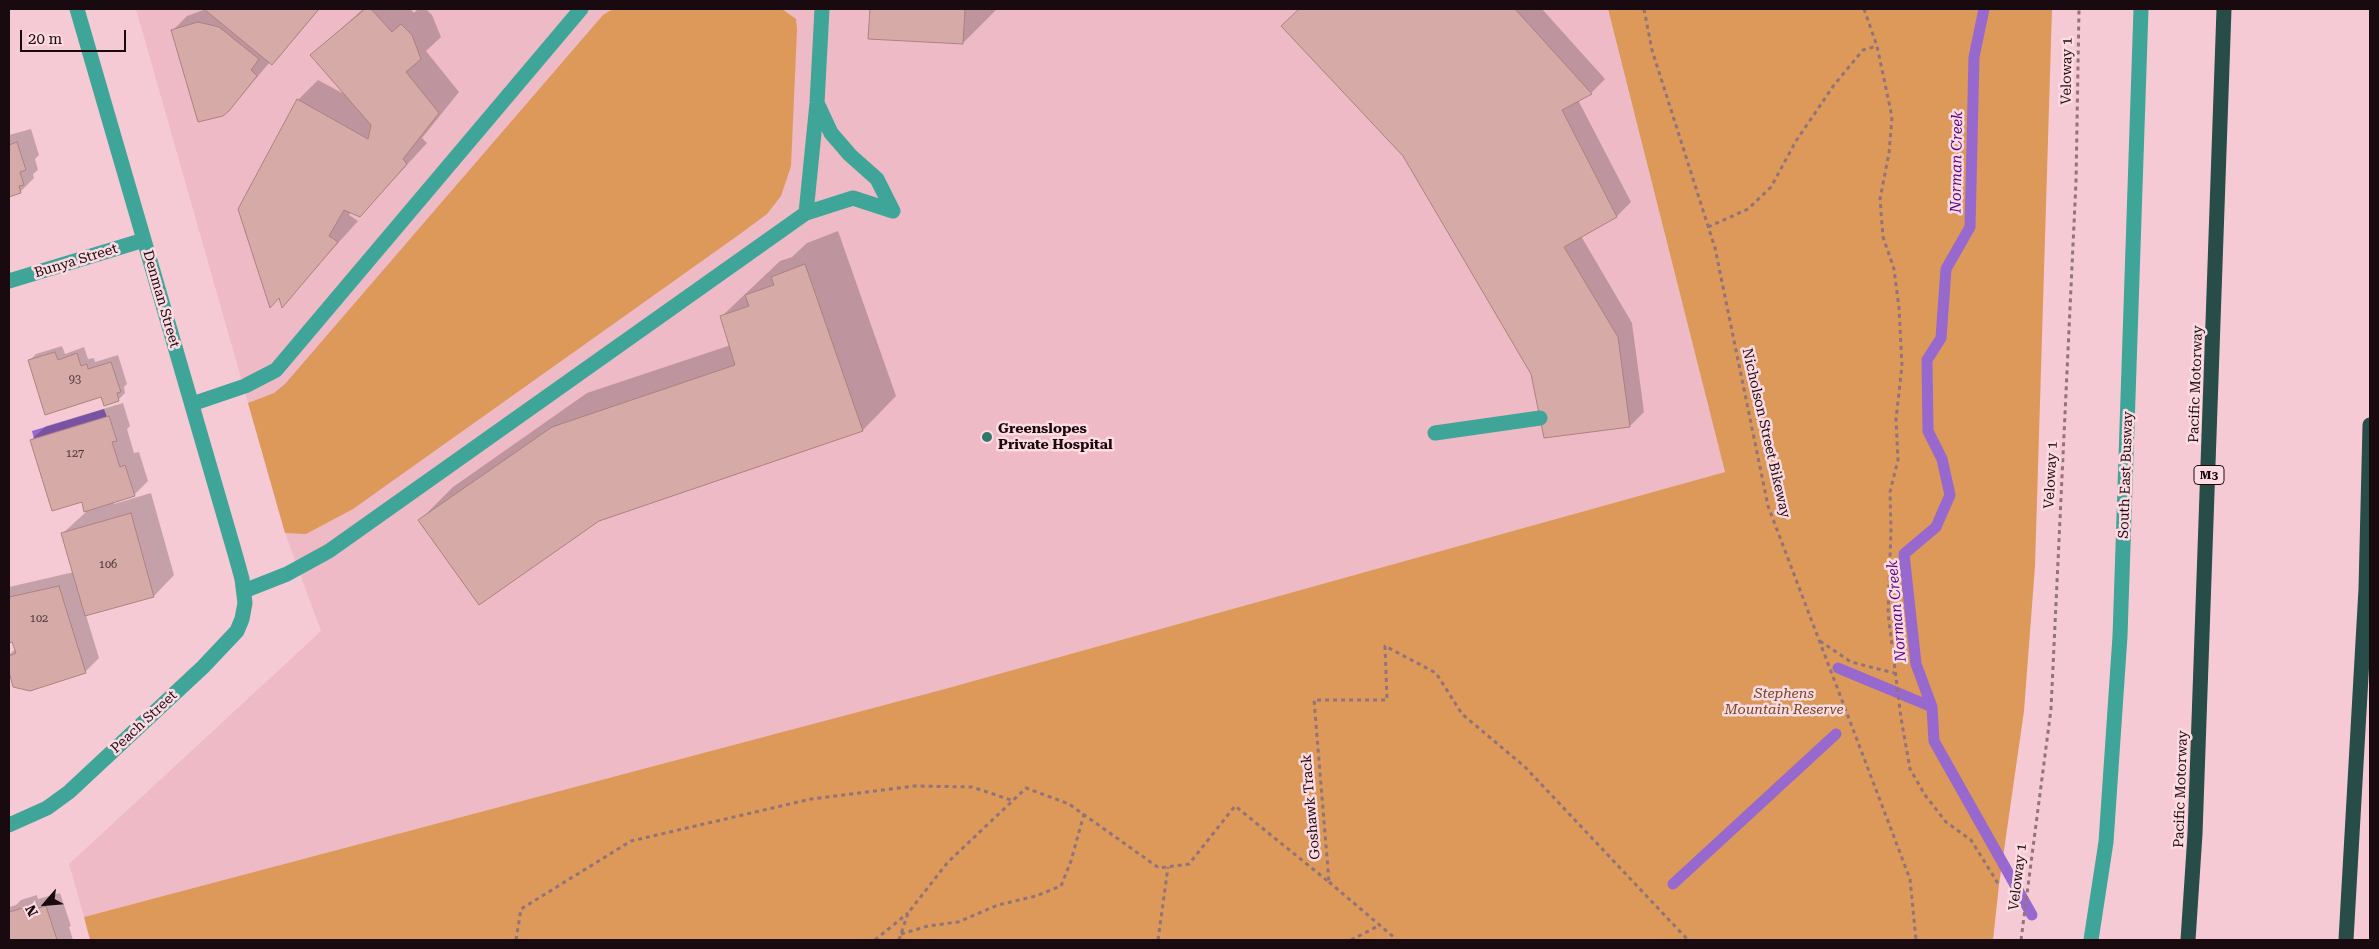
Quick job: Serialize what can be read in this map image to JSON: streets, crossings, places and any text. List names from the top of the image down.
{
  "streets": {
    "highway": ["Pacific Motorway", "M3"],
    "street": [
      "Bunya Street",
      "Denman Street",
      "South East Busway",
      "Peach Street"
    ],
    "path": ["Veloway 1", "Nicholson Street Bikeway", "Goshawk Track"]
  },
  "crossings": [
    ["Bunya Street", "Denman Street"],
    ["Denman Street", "Peach Street"]
  ],
  "water": ["Norman Creek"],
  "parks": ["Stephens Mountain Reserve"],
  "places": ["Greenslopes Private Hospital"],
  "house_numbers": [
    "93",
    "127",
    "106",
    "102"
  ],
  "scale_bar": "20 m",
  "north": "bottom left"
}
